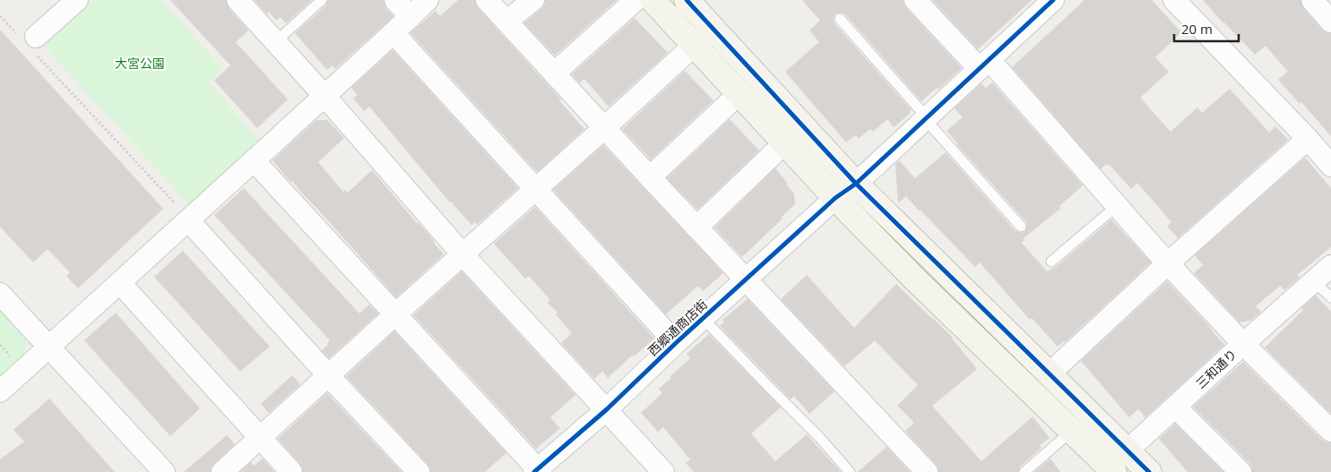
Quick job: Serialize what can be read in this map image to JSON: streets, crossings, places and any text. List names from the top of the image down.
{
  "streets": {
    "street": ["西郷通商店街", "三和通り"]
  },
  "parks": ["大宮公園"],
  "scale_bar": "20 m"
}
